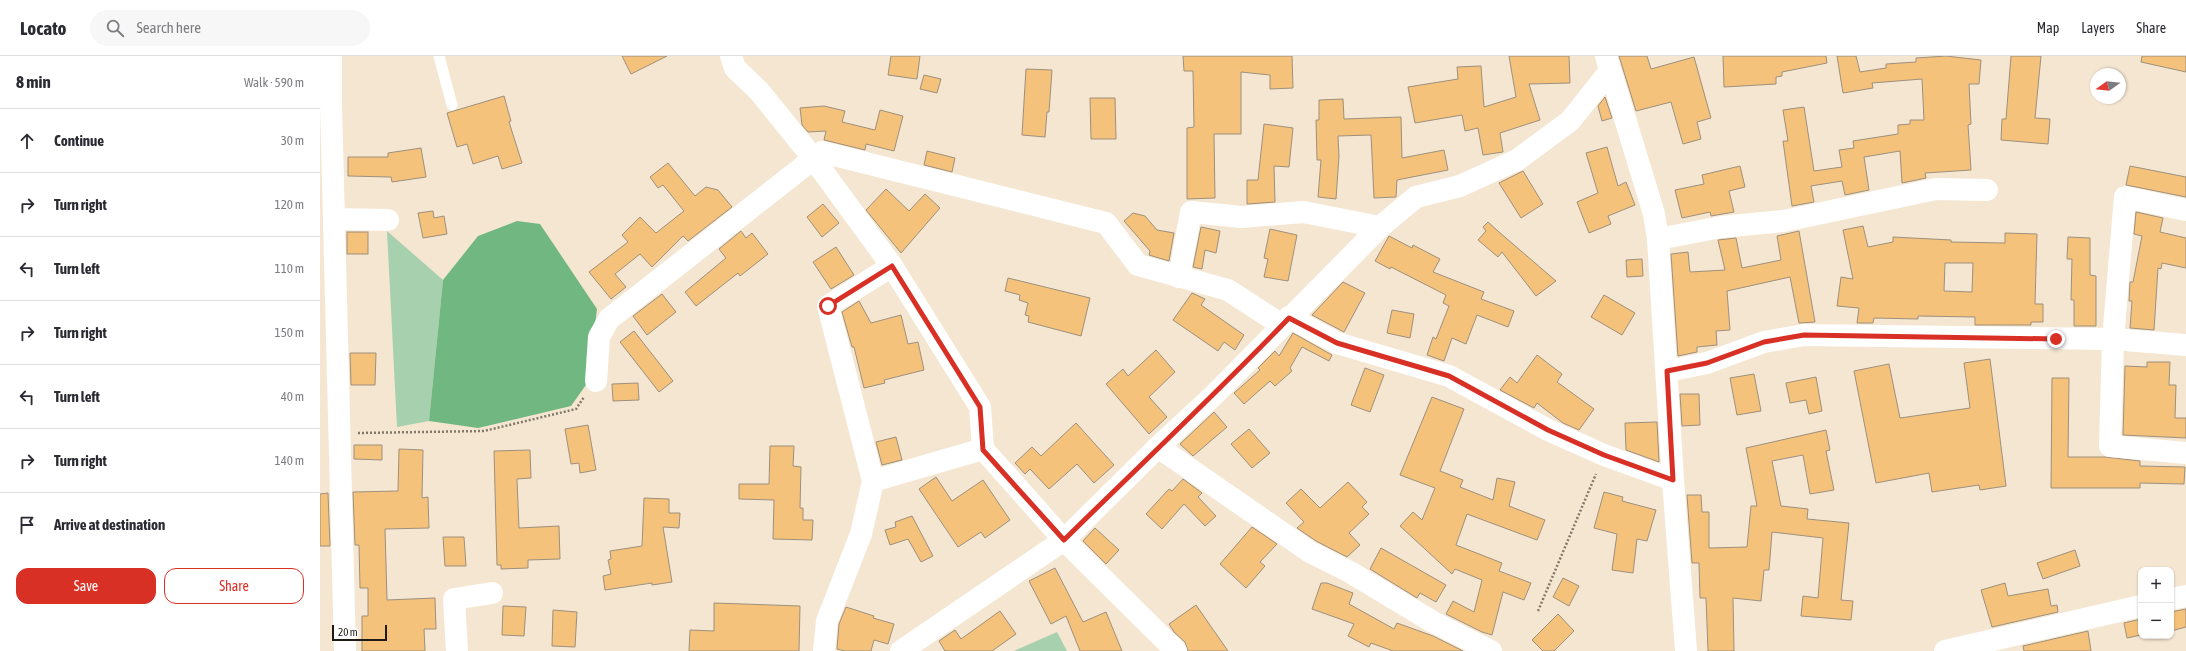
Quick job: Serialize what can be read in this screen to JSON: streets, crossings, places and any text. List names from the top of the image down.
{
  "scale_bar": "20 m",
  "north": "left",
  "page": {
    "header": "Locato",
    "search": "Search here",
    "nav": ["Map", "Layers", "Share"],
    "heading": ["8 min", "Walk · 590 m"],
    "list": [
      ["Continue", "30 m"],
      ["Turn right", "120 m"],
      ["Turn left", "110 m"],
      ["Turn right", "150 m"],
      ["Turn left", "40 m"],
      ["Turn right", "140 m"],
      "Arrive at destination"
    ],
    "buttons": ["Save", "Share"],
    "map_buttons": ["+", "−"],
    "scale": "20 m"
  }
}
